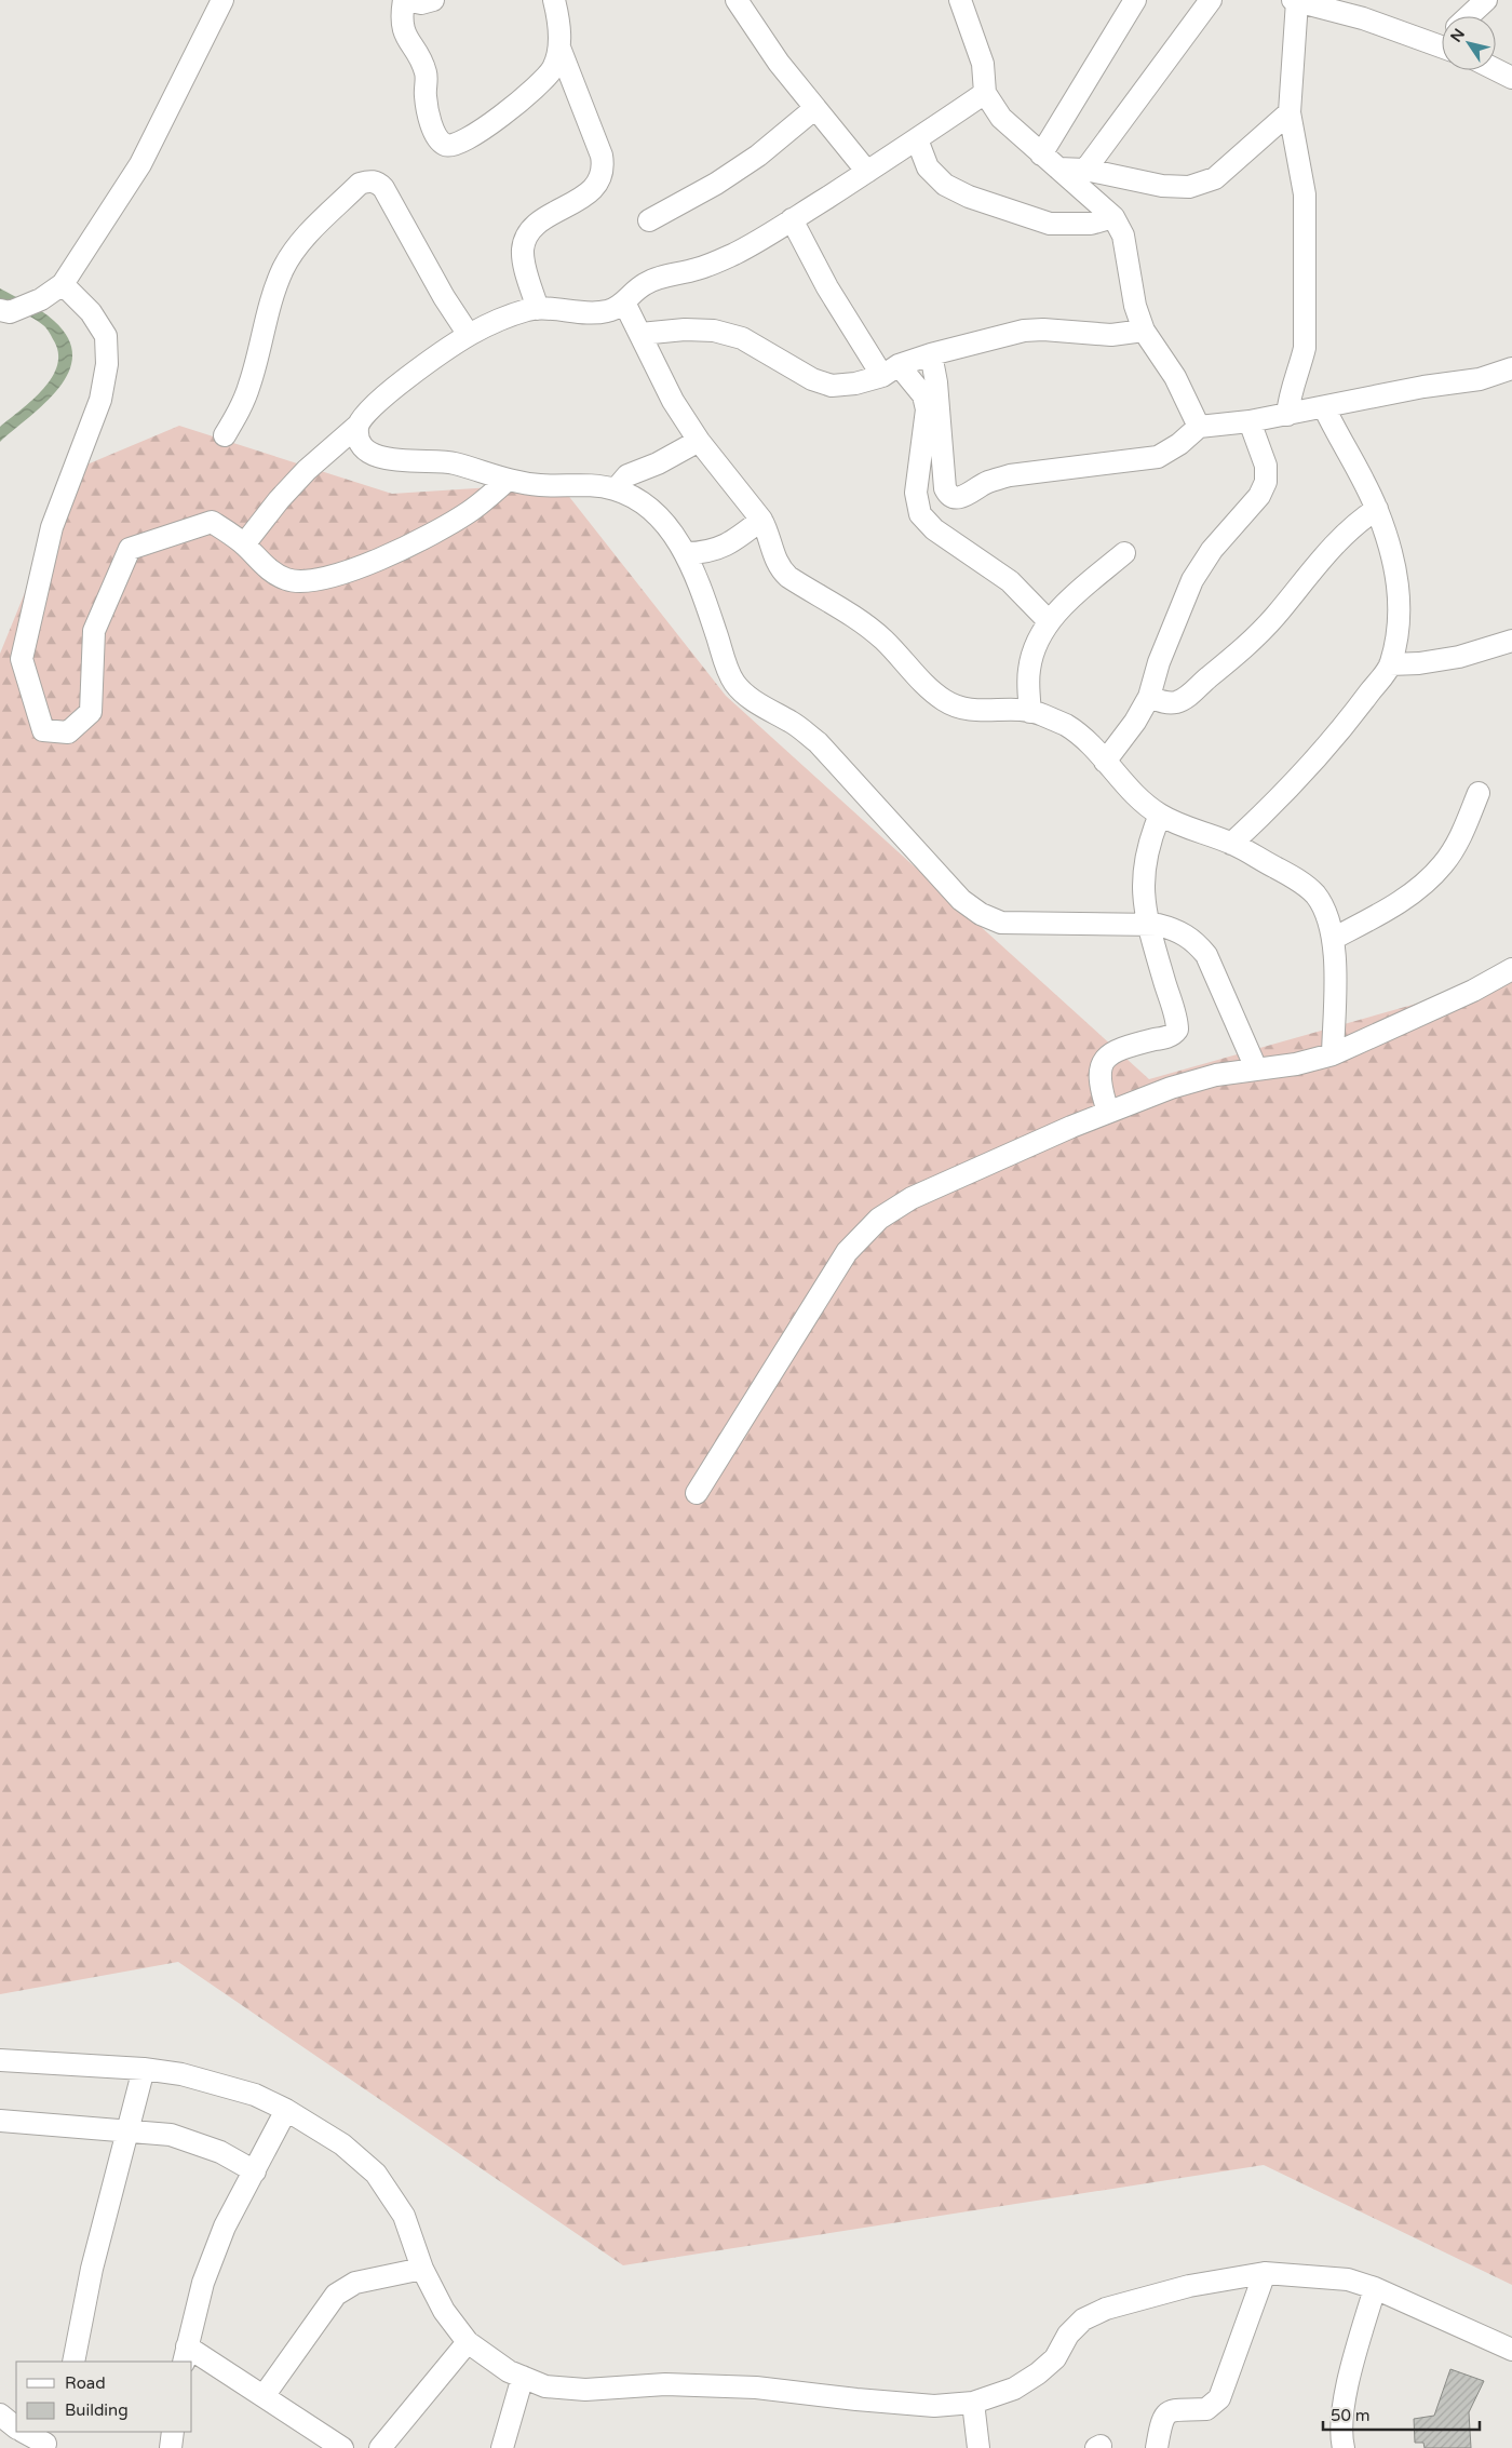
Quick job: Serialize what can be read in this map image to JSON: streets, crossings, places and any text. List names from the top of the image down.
{
  "legend": ["Road", "Building"],
  "scale_bar": "50 m",
  "north": "top left"
}
